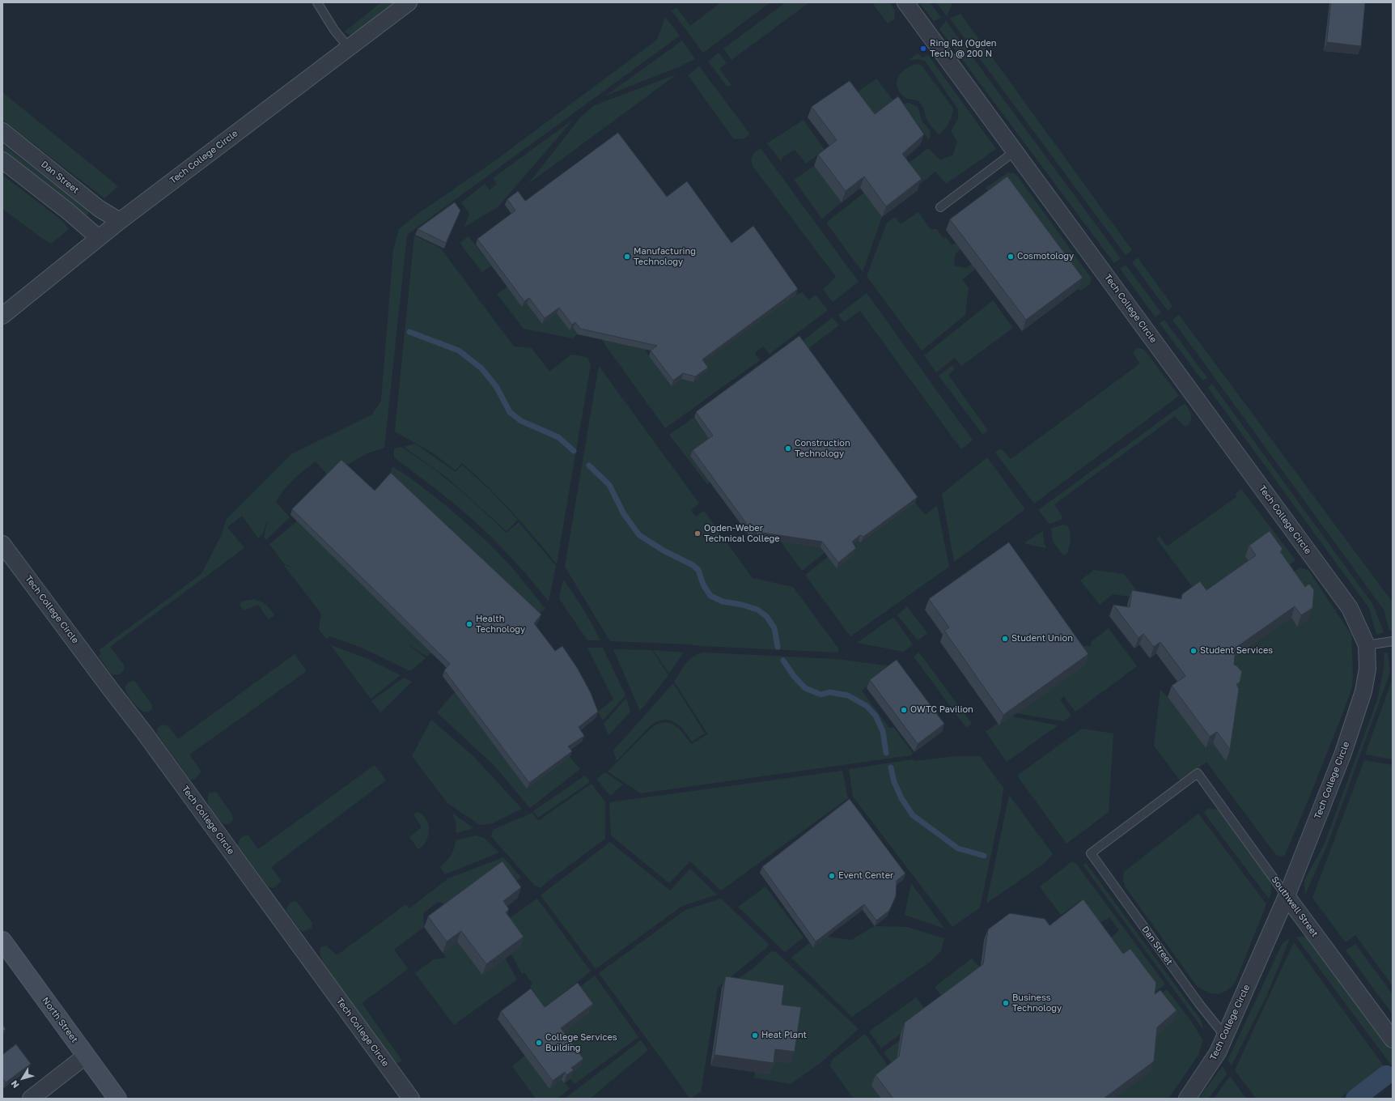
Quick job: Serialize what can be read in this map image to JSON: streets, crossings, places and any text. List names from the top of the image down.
{
  "streets": {
    "main road": ["North Street"],
    "street": ["Tech College Circle", "Dan Street", "Southwell Street"]
  },
  "crossings": [
    ["Tech College Circle", "Dan Street"],
    ["Tech College Circle", "Southwell Street"],
    ["Dan Street", "Southwell Street"]
  ],
  "places": [
    "Ring Rd (Ogden Tech) @ 200 N",
    "Manufacturing Technology",
    "Cosmotology",
    "Construction Technology",
    "Ogden-Weber Technical College",
    "Health Technology",
    "Student Union",
    "Student Services",
    "OWTC Pavilion",
    "Event Center",
    "Business Technology",
    "Heat Plant",
    "College Services Building"
  ],
  "north": "bottom left"
}
